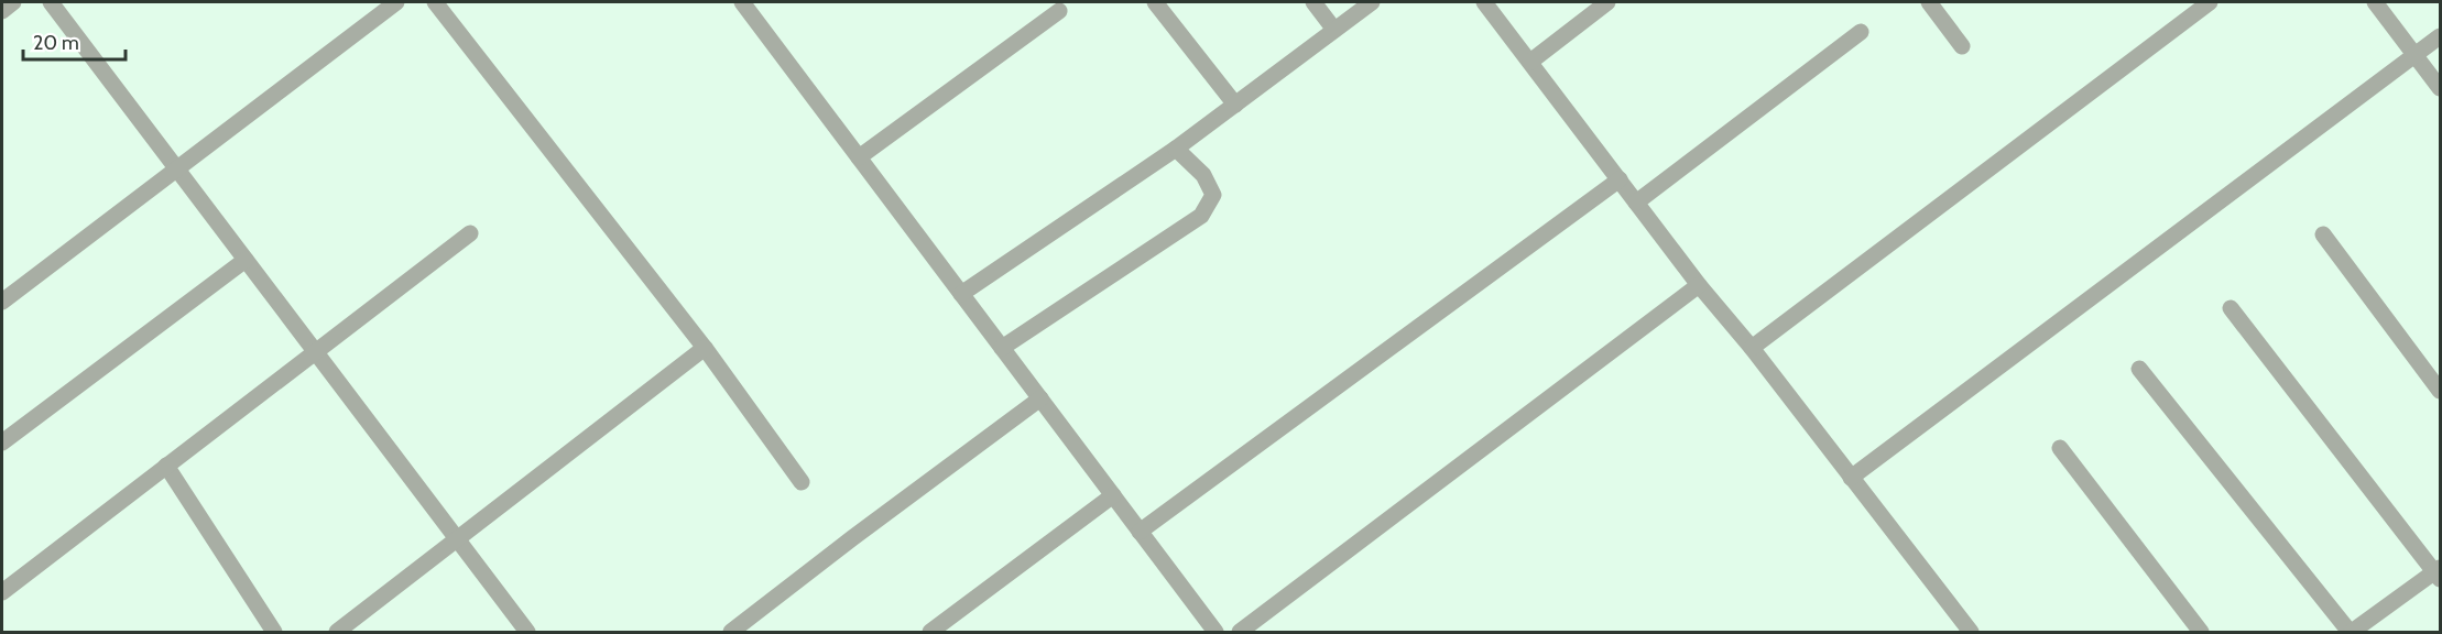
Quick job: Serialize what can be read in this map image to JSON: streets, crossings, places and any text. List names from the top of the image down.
{
  "scale_bar": "20 m"
}
